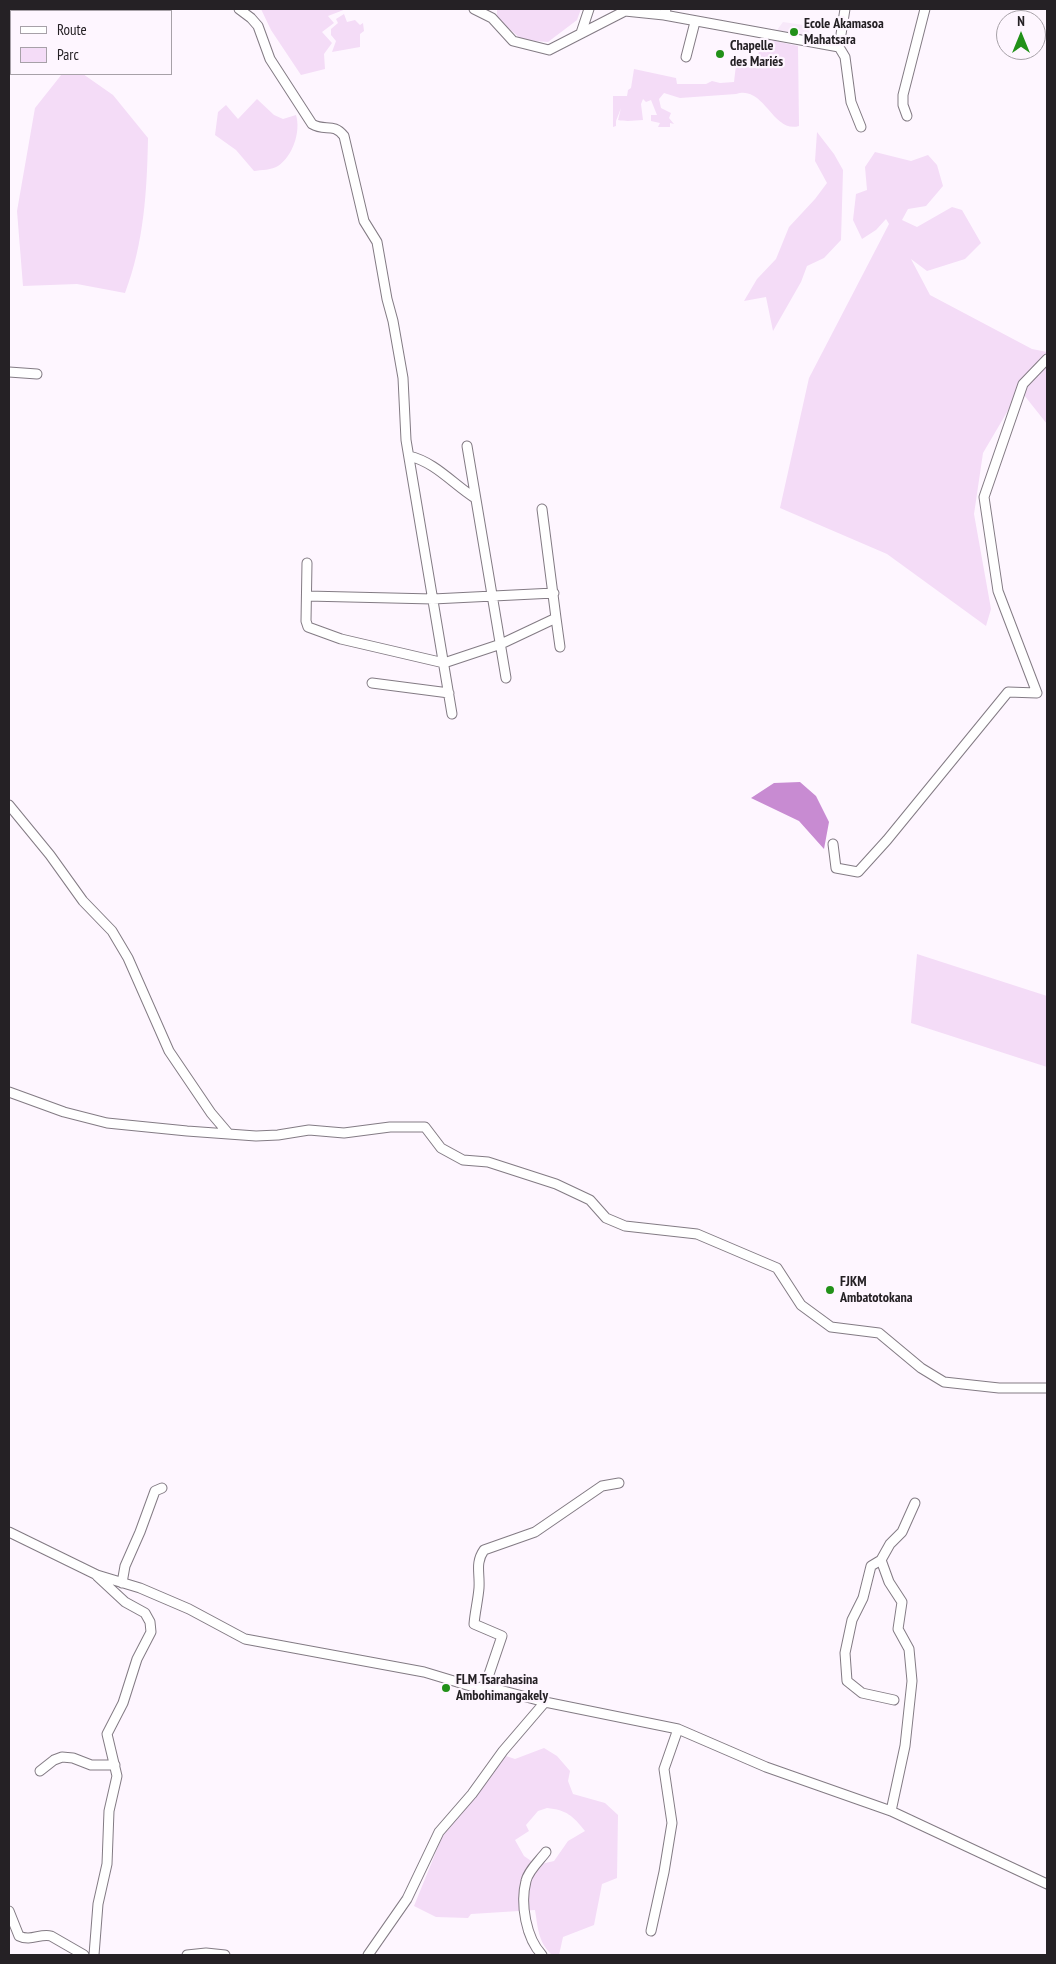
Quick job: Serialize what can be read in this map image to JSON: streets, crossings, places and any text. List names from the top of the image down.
{
  "places": [
    "Ecole Akamasoa Mahatsara",
    "Chapelle des Mariés",
    "FJKM Ambatotokana",
    "FLM Tsarahasina Ambohimangakely"
  ],
  "legend": ["Route", "Parc"],
  "north": "top"
}
